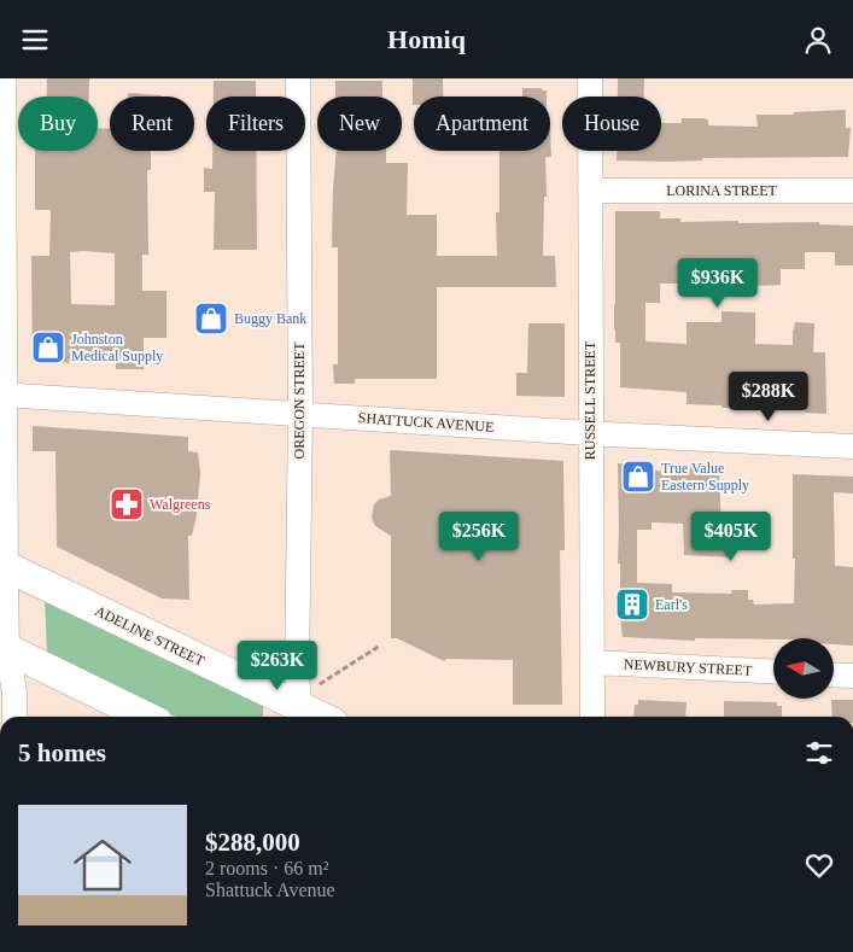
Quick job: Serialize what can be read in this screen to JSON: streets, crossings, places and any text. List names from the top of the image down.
{
  "streets": {
    "main road": ["ADELINE STREET"],
    "street": [
      "LORINA STREET",
      "OREGON STREET",
      "RUSSELL STREET",
      "SHATTUCK AVENUE",
      "NEWBURY STREET"
    ]
  },
  "crossings": [
    ["LORINA STREET", "RUSSELL STREET"],
    ["OREGON STREET", "SHATTUCK AVENUE"],
    ["OREGON STREET", "ADELINE STREET"],
    ["RUSSELL STREET", "SHATTUCK AVENUE"],
    ["RUSSELL STREET", "NEWBURY STREET"]
  ],
  "places": {
    "shop": ["Buggy Bank", "Johnston Medical Supply", "True Value Eastern Supply"],
    "pharmacy": ["Walgreens"],
    "building": ["Earl's"]
  },
  "north": "left",
  "page": {
    "header": "Homiq",
    "chip": [
      "Buy",
      "Rent",
      "Filters",
      "New",
      "Apartment",
      "House"
    ],
    "price": [
      "$936K",
      "$288K",
      "$256K",
      "$405K",
      "$263K"
    ],
    "heading": "5 homes",
    "list": [
      {
        "name": "$288,000",
        "note": "2 rooms · 66 m² · Shattuck Avenue"
      }
    ]
  }
}
